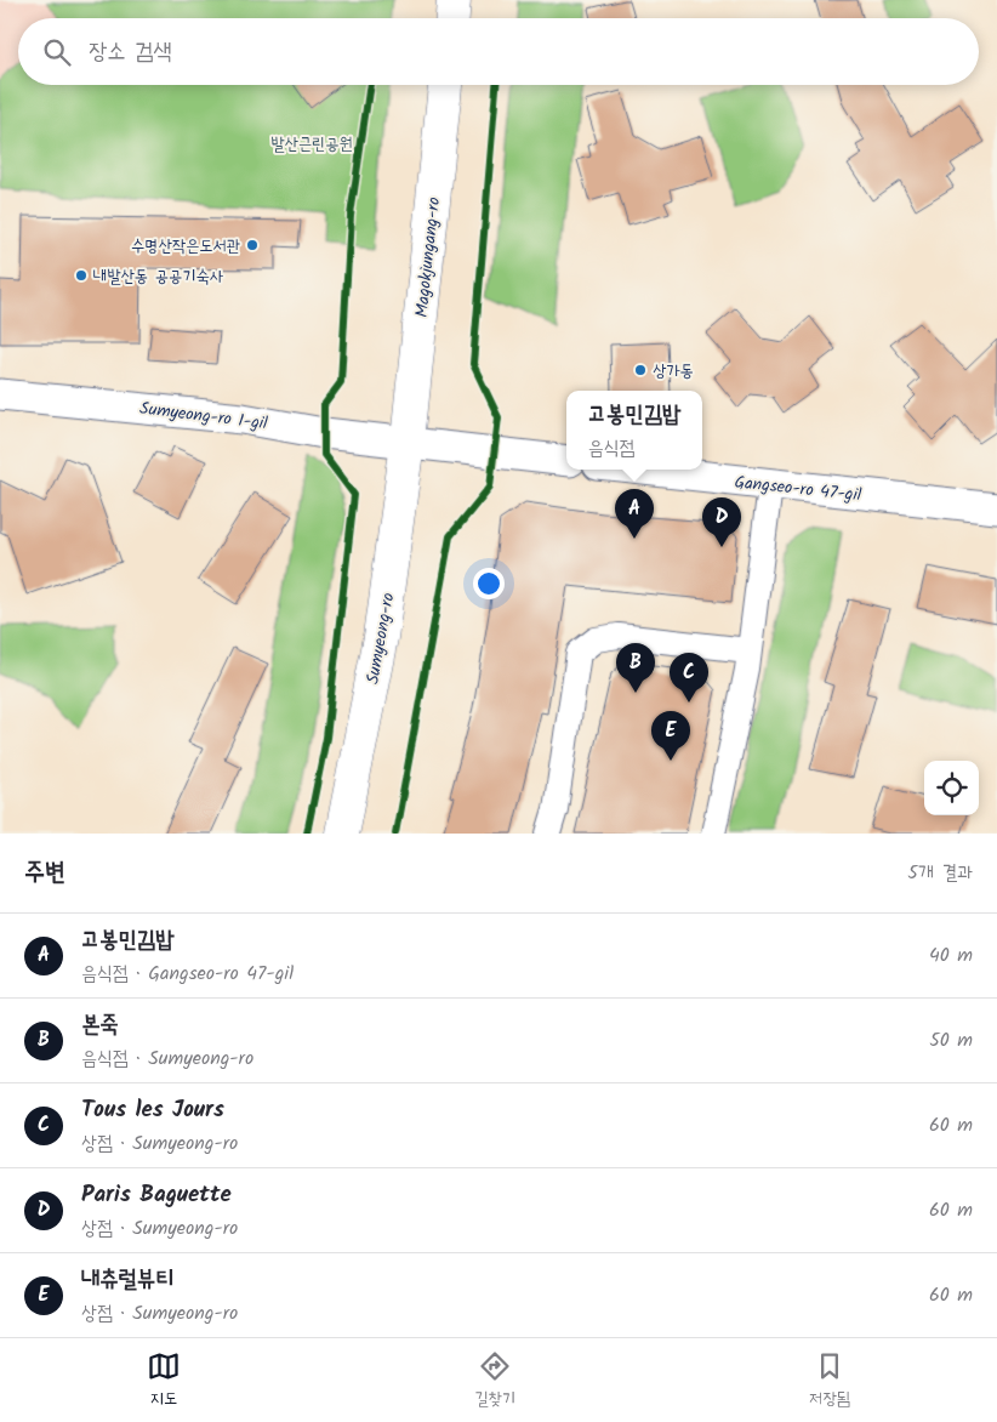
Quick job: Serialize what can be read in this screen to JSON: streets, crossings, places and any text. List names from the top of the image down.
{
  "streets": {
    "main road": ["Magokjungang-ro", "Sumyeong-ro"],
    "street": ["Sumyeong-ro 1-gil", "Gangseo-ro 47-gil"]
  },
  "crossings": [
    ["Magokjungang-ro", "Sumyeong-ro 1-gil"],
    ["Magokjungang-ro", "Sumyeong-ro"],
    ["Sumyeong-ro 1-gil", "Sumyeong-ro"]
  ],
  "parks": ["발산근린공원"],
  "places": ["수명산작은도서관", "내발산동 공공기숙사", "상가동"],
  "page": {
    "search": "장소 검색",
    "popup": ["고봉민김밥", "음식점"],
    "pins": [
      "A",
      "D",
      "B",
      "C",
      "E"
    ],
    "heading": ["주변", "5개 결과"],
    "list": [
      {
        "mark": "A",
        "name": "고봉민김밥",
        "note": "음식점 · Gangseo-ro 47-gil",
        "value": "40 m"
      },
      {
        "mark": "B",
        "name": "본죽",
        "note": "음식점 · Sumyeong-ro",
        "value": "50 m"
      },
      {
        "mark": "C",
        "name": "Tous les Jours",
        "note": "상점 · Sumyeong-ro",
        "value": "60 m"
      },
      {
        "mark": "D",
        "name": "Paris Baguette",
        "note": "상점 · Sumyeong-ro",
        "value": "60 m"
      },
      {
        "mark": "E",
        "name": "내츄럴뷰티",
        "note": "상점 · Sumyeong-ro",
        "value": "60 m"
      }
    ],
    "nav": ["지도", "길찾기", "저장됨"]
  }
}
